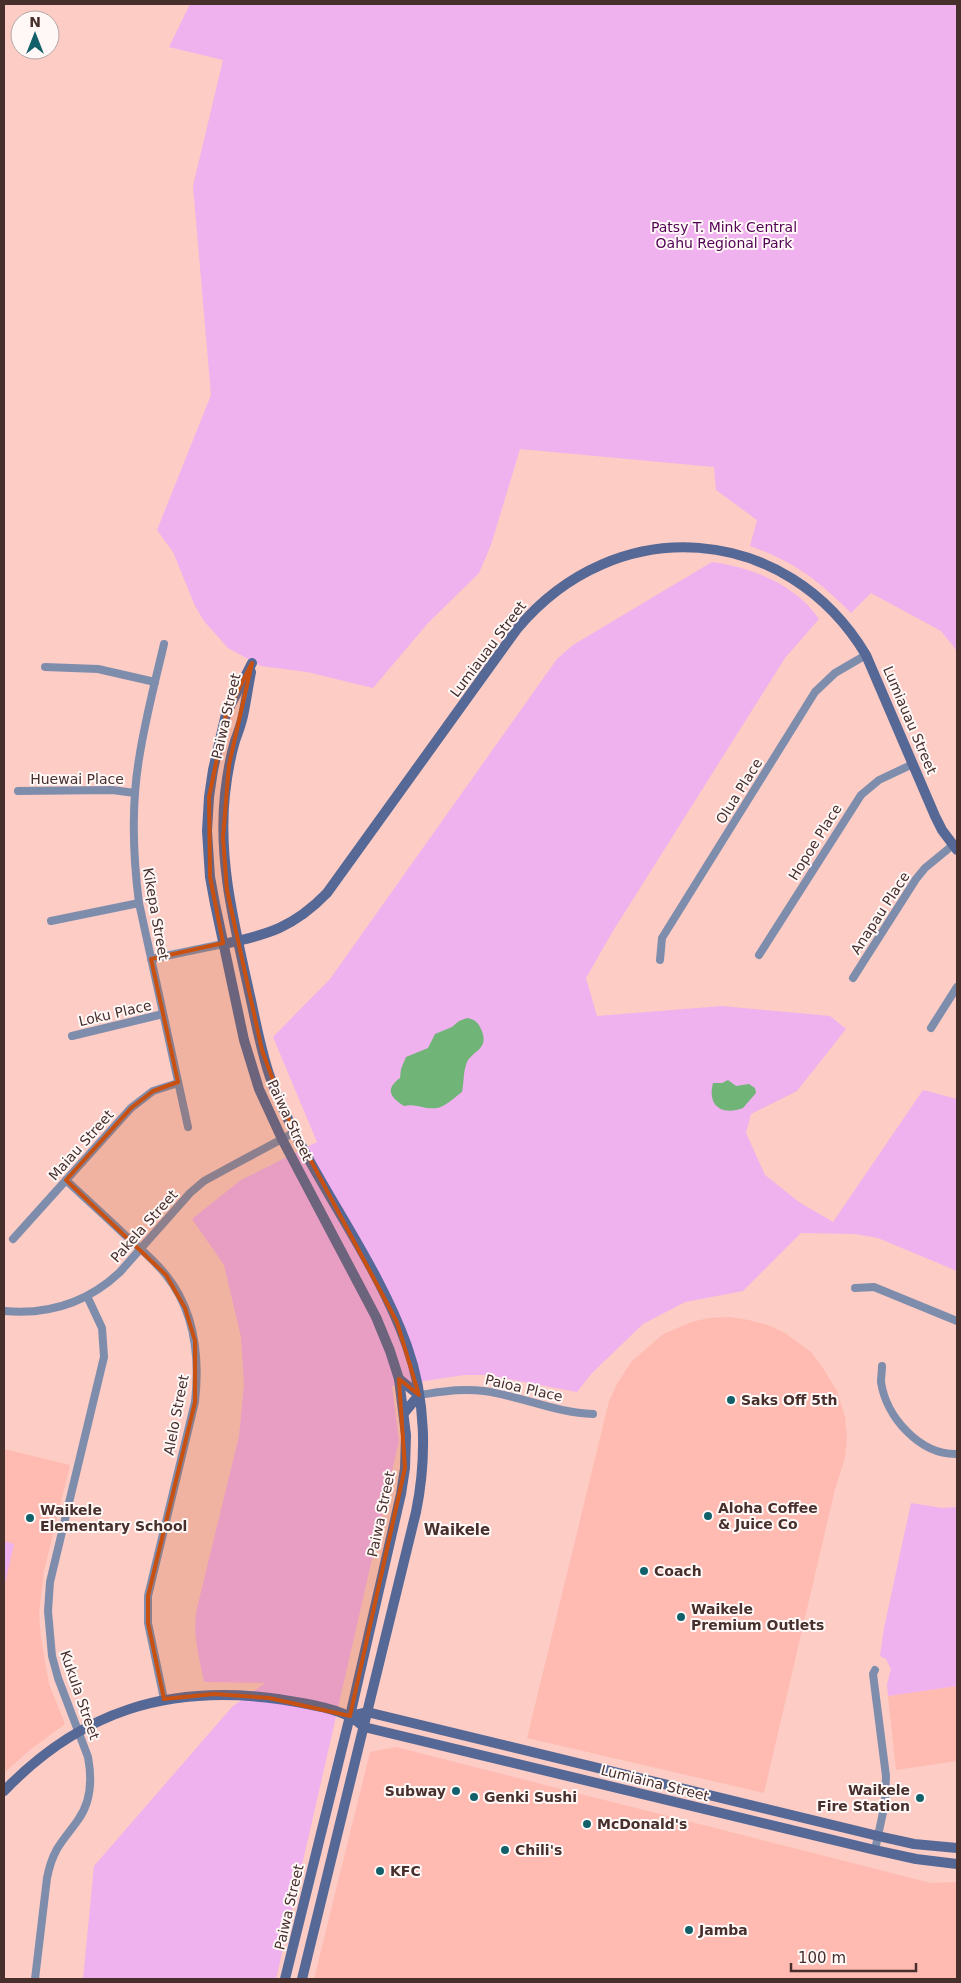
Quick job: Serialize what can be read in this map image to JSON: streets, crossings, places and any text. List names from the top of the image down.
{
  "streets": {
    "street": [
      "Lumiauau Street",
      "Paiwa Street",
      "Huewai Place",
      "Olua Place",
      "Hopoe Place",
      "Anapau Place",
      "Kikepa Street",
      "Loku Place",
      "Maiau Street",
      "Pakela Street",
      "Paioa Place",
      "Alelo Street",
      "Kukula Street",
      "Lumiaina Street"
    ]
  },
  "crossings": [
    ["Lumiauau Street", "Paiwa Street"],
    ["Lumiauau Street", "Olua Place"],
    ["Lumiauau Street", "Hopoe Place"],
    ["Lumiauau Street", "Anapau Place"],
    ["Lumiauau Street", "Kikepa Street"],
    ["Paiwa Street", "Pakela Street"],
    ["Paiwa Street", "Paioa Place"],
    ["Paiwa Street", "Lumiaina Street"],
    ["Huewai Place", "Kikepa Street"],
    ["Kikepa Street", "Loku Place"],
    ["Kikepa Street", "Maiau Street"],
    ["Maiau Street", "Alelo Street"],
    ["Pakela Street", "Alelo Street"],
    ["Pakela Street", "Kukula Street"],
    ["Alelo Street", "Lumiaina Street"],
    ["Kukula Street", "Lumiaina Street"]
  ],
  "districts": ["Waikele"],
  "parks": ["Patsy T. Mink Central Oahu Regional Park"],
  "places": [
    "Saks Off 5th",
    "Aloha Coffee & Juice Co",
    "Waikele Elementary School",
    "Coach",
    "Waikele Premium Outlets",
    "Subway",
    "Genki Sushi",
    "Waikele Fire Station",
    "McDonald's",
    "Chili's",
    "KFC",
    "Jamba"
  ],
  "scale_bar": "100 m",
  "north": "top"
}
